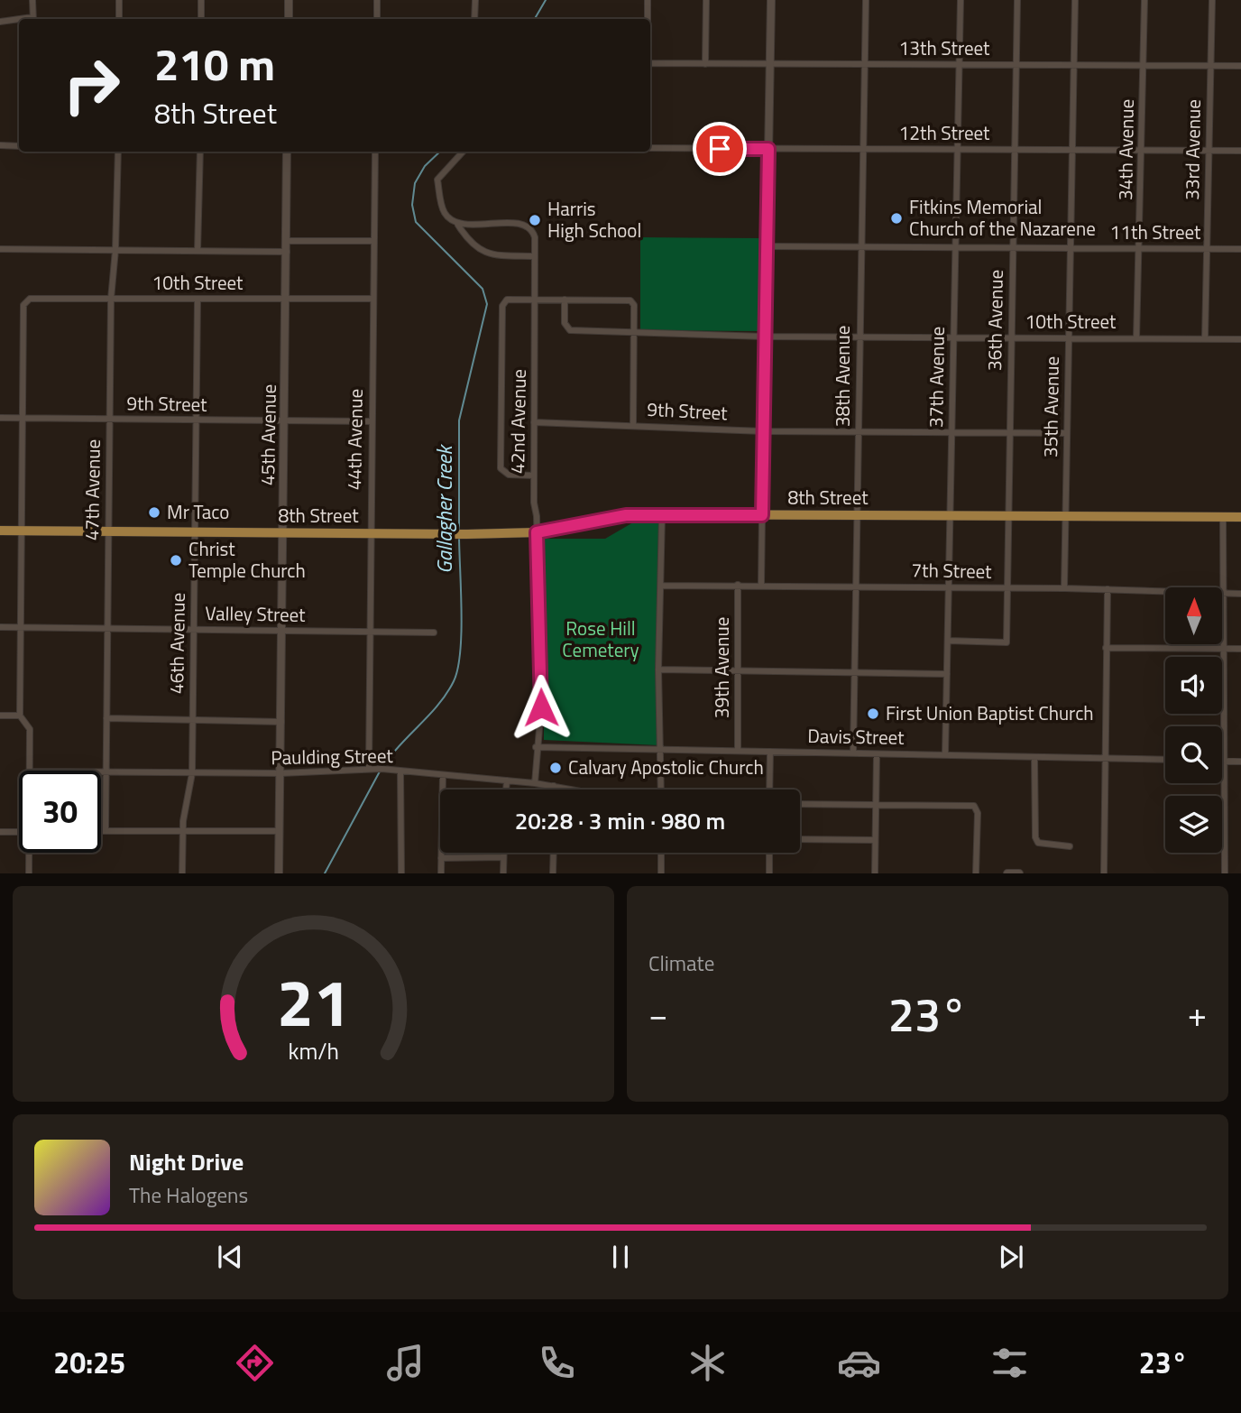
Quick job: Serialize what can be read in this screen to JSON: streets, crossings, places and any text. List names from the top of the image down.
{
  "streets": {
    "main road": ["8th Street"],
    "street": [
      "13th Street",
      "12th Street",
      "34th Avenue",
      "33rd Avenue",
      "11th Street",
      "10th Street",
      "36th Avenue",
      "38th Avenue",
      "37th Avenue",
      "9th Street",
      "35th Avenue",
      "42nd Avenue",
      "45th Avenue",
      "44th Avenue",
      "47th Avenue",
      "7th Street",
      "Valley Street",
      "46th Avenue",
      "39th Avenue",
      "Davis Street",
      "Paulding Street"
    ]
  },
  "crossings": [
    ["13th Street", "34th Avenue"],
    ["13th Street", "33rd Avenue"],
    ["13th Street", "36th Avenue"],
    ["13th Street", "38th Avenue"],
    ["13th Street", "37th Avenue"],
    ["13th Street", "35th Avenue"],
    ["12th Street", "34th Avenue"],
    ["12th Street", "33rd Avenue"],
    ["12th Street", "36th Avenue"],
    ["12th Street", "38th Avenue"],
    ["12th Street", "37th Avenue"],
    ["12th Street", "35th Avenue"],
    ["34th Avenue", "11th Street"],
    ["34th Avenue", "10th Street"],
    ["33rd Avenue", "11th Street"],
    ["33rd Avenue", "10th Street"],
    ["11th Street", "36th Avenue"],
    ["11th Street", "38th Avenue"],
    ["11th Street", "37th Avenue"],
    ["11th Street", "35th Avenue"],
    ["10th Street", "36th Avenue"],
    ["10th Street", "38th Avenue"],
    ["10th Street", "37th Avenue"],
    ["10th Street", "9th Street"],
    ["10th Street", "35th Avenue"],
    ["10th Street", "45th Avenue"],
    ["10th Street", "44th Avenue"],
    ["10th Street", "47th Avenue"],
    ["10th Street", "46th Avenue"],
    ["36th Avenue", "37th Avenue"],
    ["36th Avenue", "9th Street"],
    ["36th Avenue", "8th Street"],
    ["36th Avenue", "7th Street"],
    ["38th Avenue", "9th Street"],
    ["38th Avenue", "8th Street"],
    ["38th Avenue", "7th Street"],
    ["38th Avenue", "Davis Street"],
    ["37th Avenue", "9th Street"],
    ["37th Avenue", "8th Street"],
    ["37th Avenue", "7th Street"],
    ["37th Avenue", "Davis Street"],
    ["9th Street", "35th Avenue"],
    ["9th Street", "42nd Avenue"],
    ["9th Street", "45th Avenue"],
    ["9th Street", "44th Avenue"],
    ["9th Street", "47th Avenue"],
    ["9th Street", "46th Avenue"],
    ["35th Avenue", "8th Street"],
    ["35th Avenue", "7th Street"],
    ["42nd Avenue", "8th Street"],
    ["42nd Avenue", "Davis Street"],
    ["42nd Avenue", "Paulding Street"],
    ["45th Avenue", "8th Street"],
    ["45th Avenue", "Valley Street"],
    ["45th Avenue", "Paulding Street"],
    ["44th Avenue", "8th Street"],
    ["44th Avenue", "Valley Street"],
    ["44th Avenue", "Paulding Street"],
    ["47th Avenue", "8th Street"],
    ["47th Avenue", "Valley Street"],
    ["47th Avenue", "Paulding Street"],
    ["8th Street", "46th Avenue"],
    ["7th Street", "39th Avenue"],
    ["Valley Street", "46th Avenue"],
    ["46th Avenue", "Paulding Street"],
    ["39th Avenue", "Davis Street"]
  ],
  "water": ["Gallagher Creek"],
  "parks": ["Rose Hill Cemetery"],
  "places": [
    "Fitkins Memorial Church of the Nazarene",
    "Harris High School",
    "Mr Taco",
    "Christ Temple Church",
    "First Union Baptist Church",
    "Calvary Apostolic Church"
  ],
  "north": "top",
  "page": {
    "turn": ["210 m", "8th Street"],
    "limit": "30",
    "trip": "20:28 · 3 min · 980 m",
    "tile": "Climate",
    "heat": ["−", "23°", "+"],
    "song": ["Night Drive", "The Halogens"],
    "tabs": ["20:25", "23°"],
    "gauge": ["21", "km/h"]
  }
}
